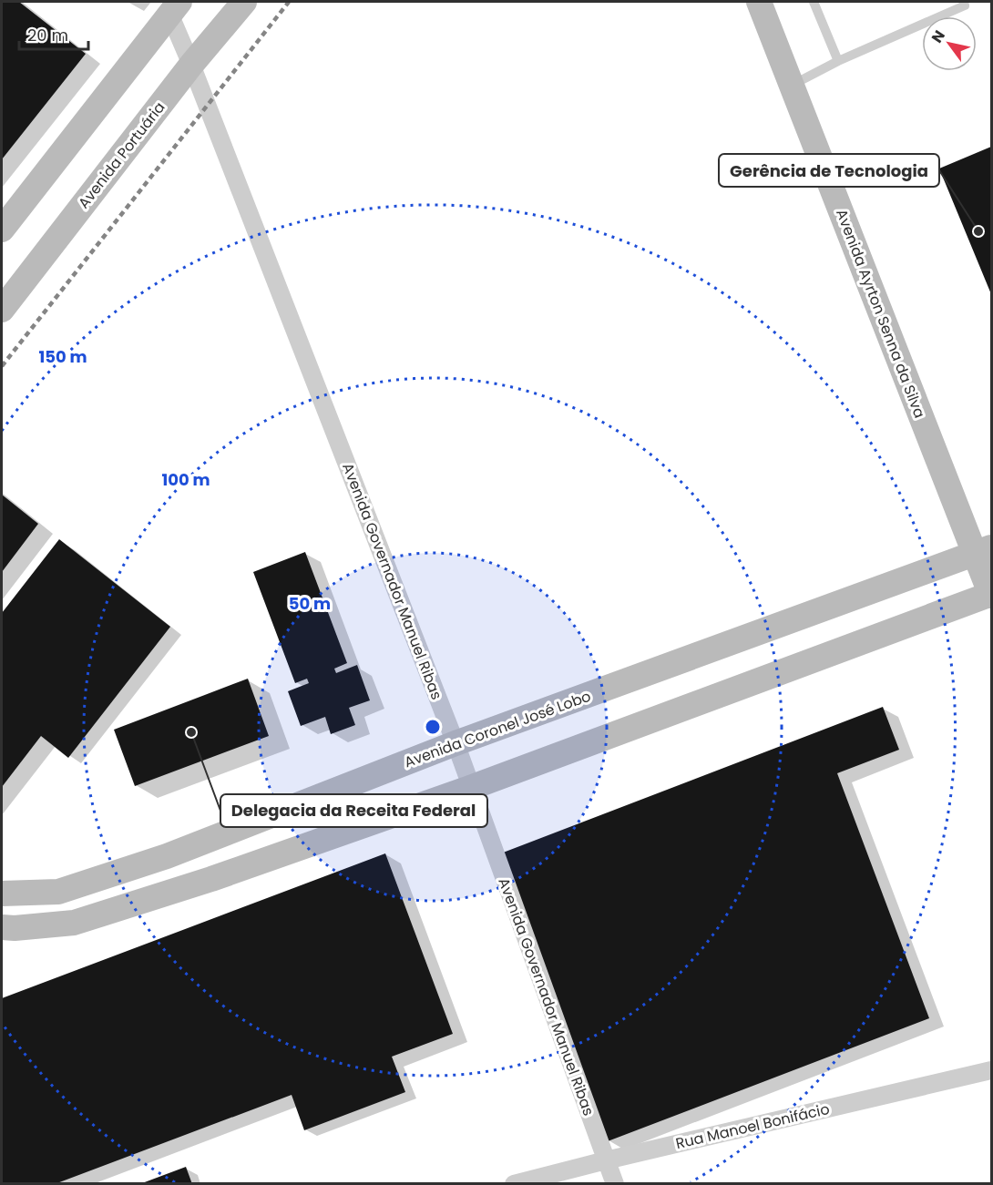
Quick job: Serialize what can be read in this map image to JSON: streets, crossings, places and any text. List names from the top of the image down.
{
  "streets": {
    "street": [
      "Avenida Portuária",
      "Avenida Ayrton Senna da Silva",
      "Avenida Governador Manuel Ribas",
      "Avenida Coronel José Lobo",
      "Rua Manoel Bonifácio"
    ]
  },
  "crossings": [
    ["Avenida Portuária", "Avenida Governador Manuel Ribas"],
    ["Avenida Ayrton Senna da Silva", "Avenida Coronel José Lobo"],
    ["Avenida Governador Manuel Ribas", "Avenida Coronel José Lobo"],
    ["Avenida Governador Manuel Ribas", "Rua Manoel Bonifácio"]
  ],
  "places": ["Gerência de Tecnologia", "Delegacia da Receita Federal"],
  "scale_bar": "20 m",
  "north": "top left",
  "rings": ["150 m", "100 m", "50 m"]
}
